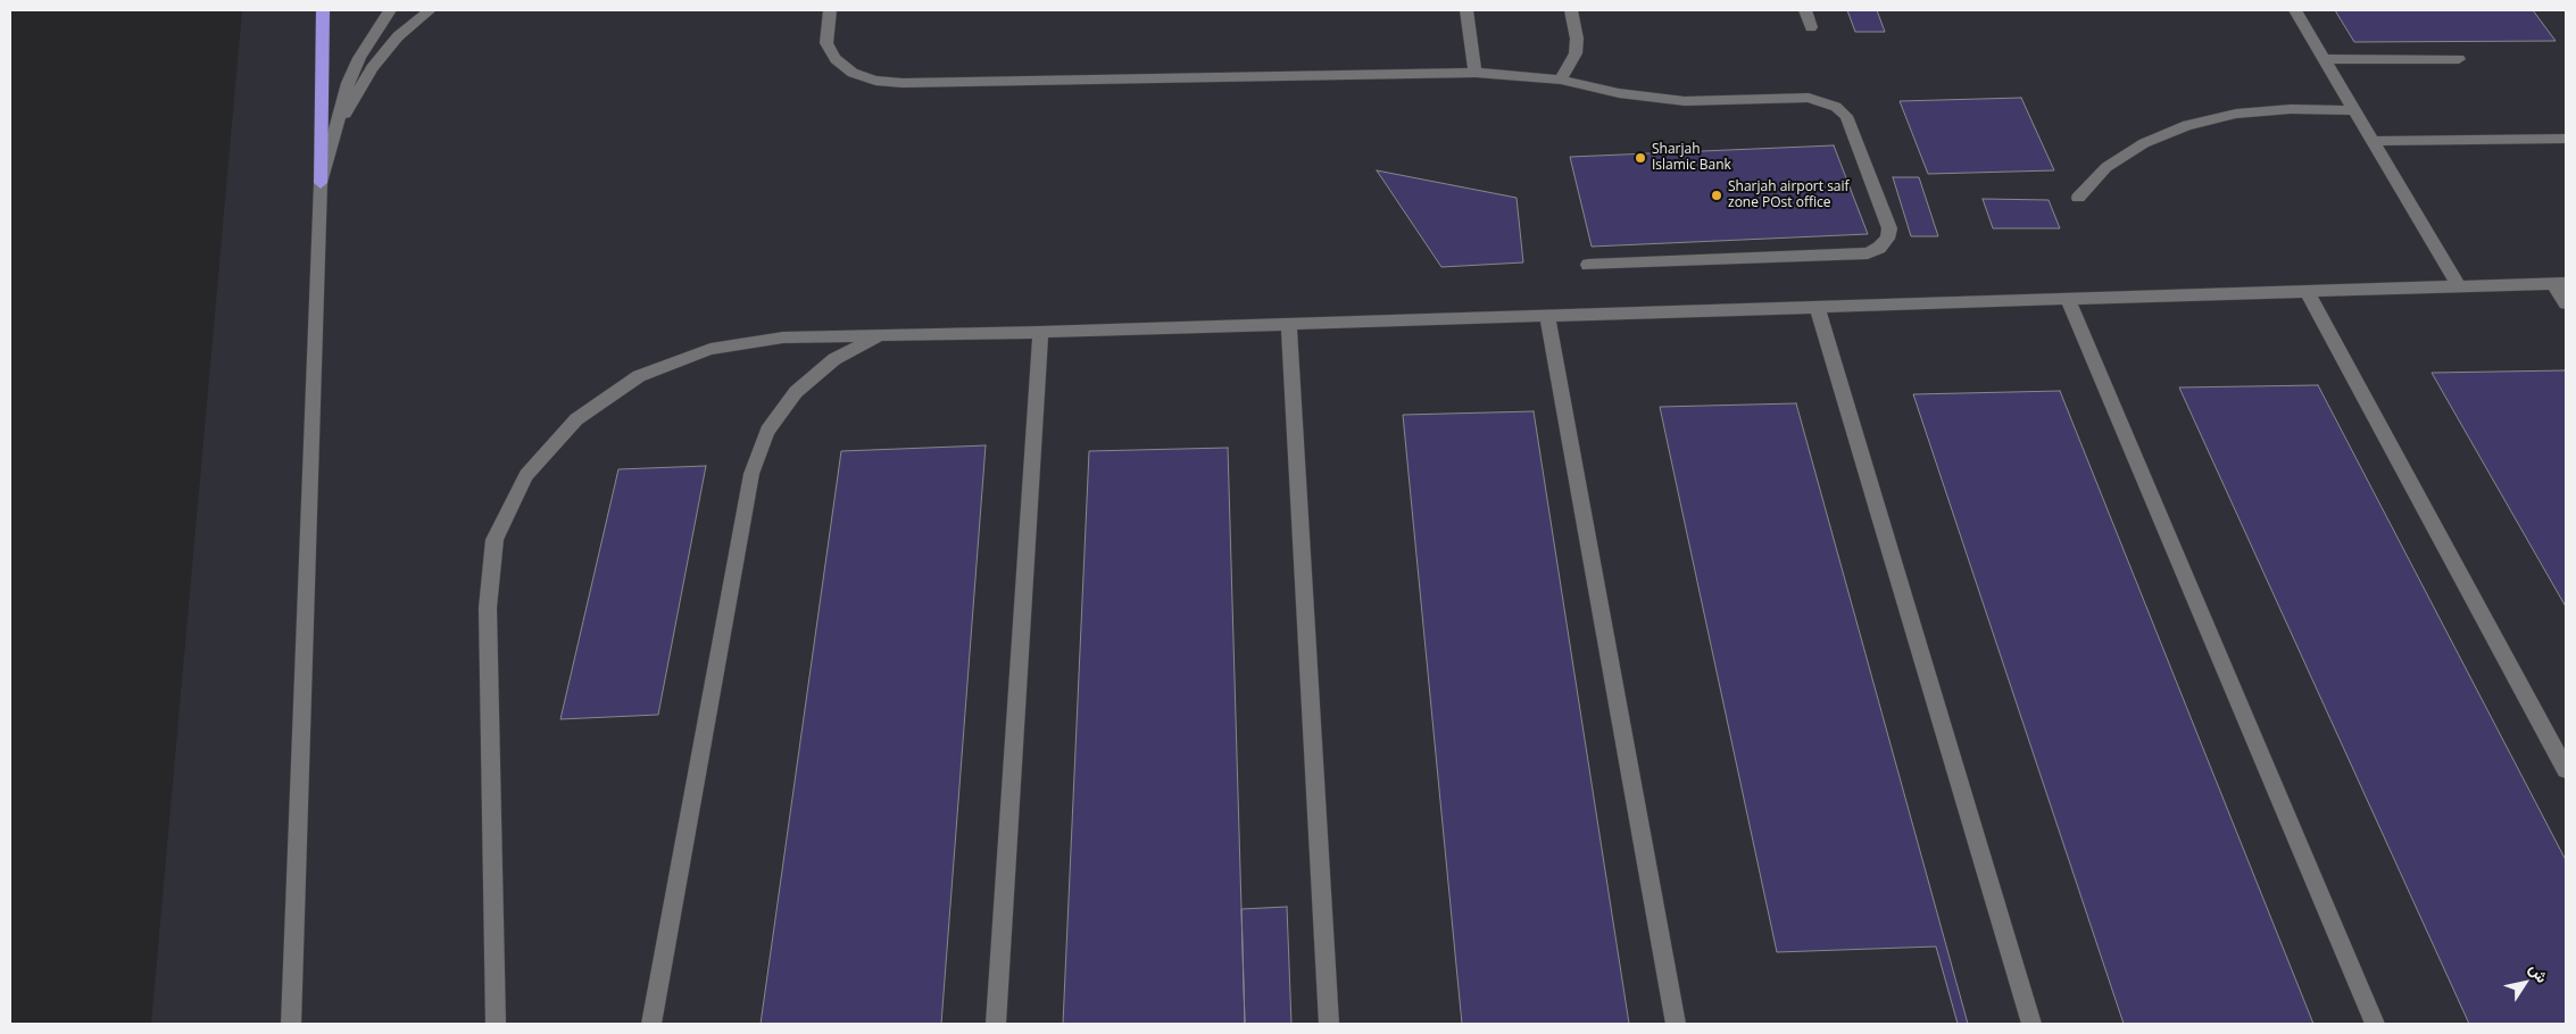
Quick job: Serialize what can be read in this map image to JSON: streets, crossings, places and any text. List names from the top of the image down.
{
  "places": ["Sharjah Islamic Bank", "Sharjah airport saif zone POst office"],
  "north": "top right"
}
